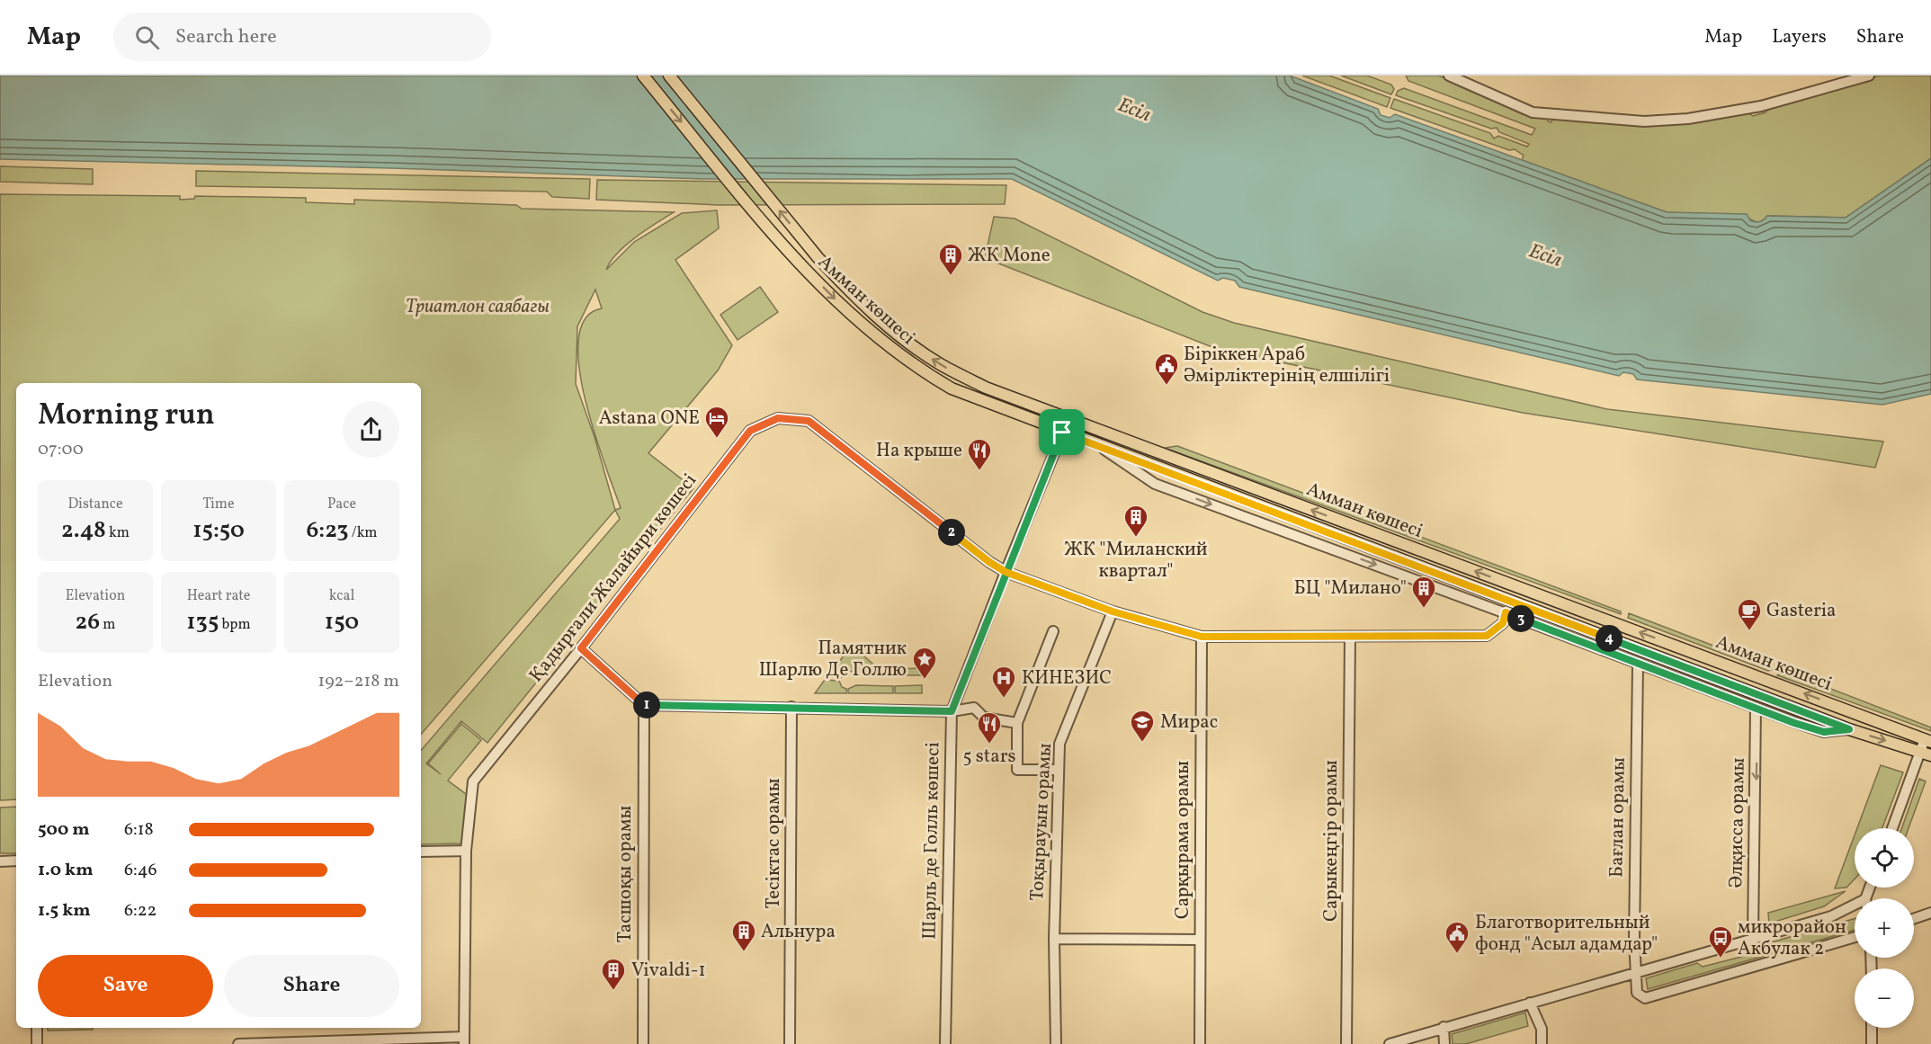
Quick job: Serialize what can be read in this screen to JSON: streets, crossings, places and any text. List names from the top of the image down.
{
  "streets": {
    "main road": ["Амман көшесі"],
    "street": [
      "Қадырғали Жалайыри көшесі",
      "Бағлан орамы",
      "Тоқырауын орамы",
      "Әлқисса орамы",
      "Сарқырама орамы",
      "Шарль де Голль көшесі",
      "Сарыкеңгір орамы",
      "Тесіктас орамы",
      "Тасшоқы орамы"
    ]
  },
  "crossings": [
    ["Амман көшесі", "Қадырғали Жалайыри көшесі"],
    ["Амман көшесі", "Бағлан орамы"],
    ["Амман көшесі", "Әлқисса орамы"],
    ["Амман көшесі", "Шарль де Голль көшесі"],
    ["Қадырғали Жалайыри көшесі", "Тоқырауын орамы"],
    ["Қадырғали Жалайыри көшесі", "Сарқырама орамы"],
    ["Қадырғали Жалайыри көшесі", "Шарль де Голль көшесі"],
    ["Қадырғали Жалайыри көшесі", "Сарыкеңгір орамы"]
  ],
  "one_way": ["Әлқисса орамы"],
  "water": ["Есіл"],
  "parks": ["Триатлон саябағы"],
  "places": {
    "building": [
      "ЖК Mone",
      "ЖК \"Миланский квартал\"",
      "БЦ \"Милано\"",
      "Альнура",
      "Vivaldi-1"
    ],
    "public building": ["Біріккен Араб Әмірліктерінің елшілігі", "Благотворительный фонд \"Асыл адамдар\""],
    "hotel": ["Astana ONE"],
    "restaurant": ["На крыше", "5 stars"],
    "cafe": ["Gasteria"],
    "place": ["Памятник Шарлю Де Голлю"],
    "hospital": ["КИНЕЗИС"],
    "school or university": ["Мирас"],
    "bus stop": ["микрорайон Акбулак 2"]
  },
  "page": {
    "header": "Map",
    "search": "Search here",
    "nav": ["Map", "Layers", "Share"],
    "heading": ["Morning run", "07:00"],
    "stats": [
      ["Distance", "2.48 km"],
      ["Time", "15:50"],
      ["Pace", "6:23 /km"],
      ["Elevation", "26 m"],
      ["Heart rate", "135 bpm"],
      ["kcal", "150"]
    ],
    "pins": [
      "2",
      "3",
      "4",
      "1"
    ],
    "chart": ["Elevation", "192–218 m"],
    "list": [
      {
        "name": "500 m",
        "note": "6:18"
      },
      {
        "name": "1.0 km",
        "note": "6:46"
      },
      {
        "name": "1.5 km",
        "note": "6:22"
      }
    ],
    "map_buttons": ["+", "−"],
    "buttons": ["Save", "Share"]
  }
}
